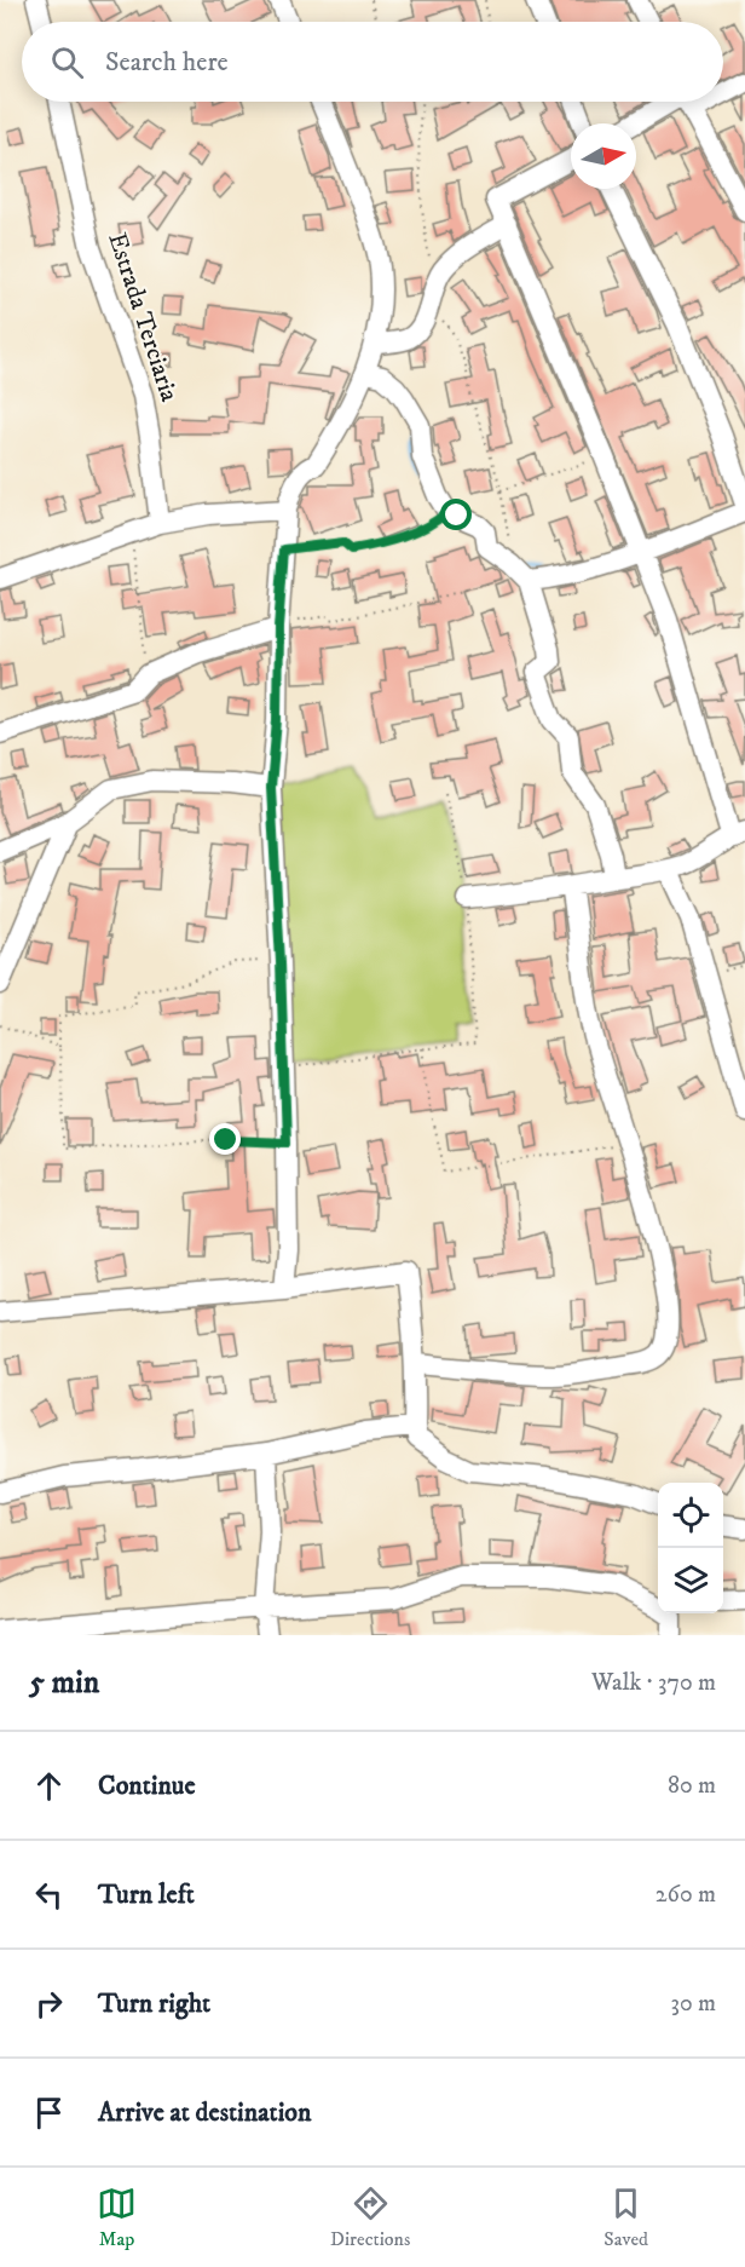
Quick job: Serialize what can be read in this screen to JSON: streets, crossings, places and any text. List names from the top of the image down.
{
  "streets": {
    "street": ["Estrada Terciaria"]
  },
  "north": "right",
  "page": {
    "search": "Search here",
    "heading": ["5 min", "Walk · 370 m"],
    "list": [
      ["Continue", "80 m"],
      ["Turn left", "260 m"],
      ["Turn right", "30 m"],
      "Arrive at destination"
    ],
    "nav": ["Map", "Directions", "Saved"]
  }
}
